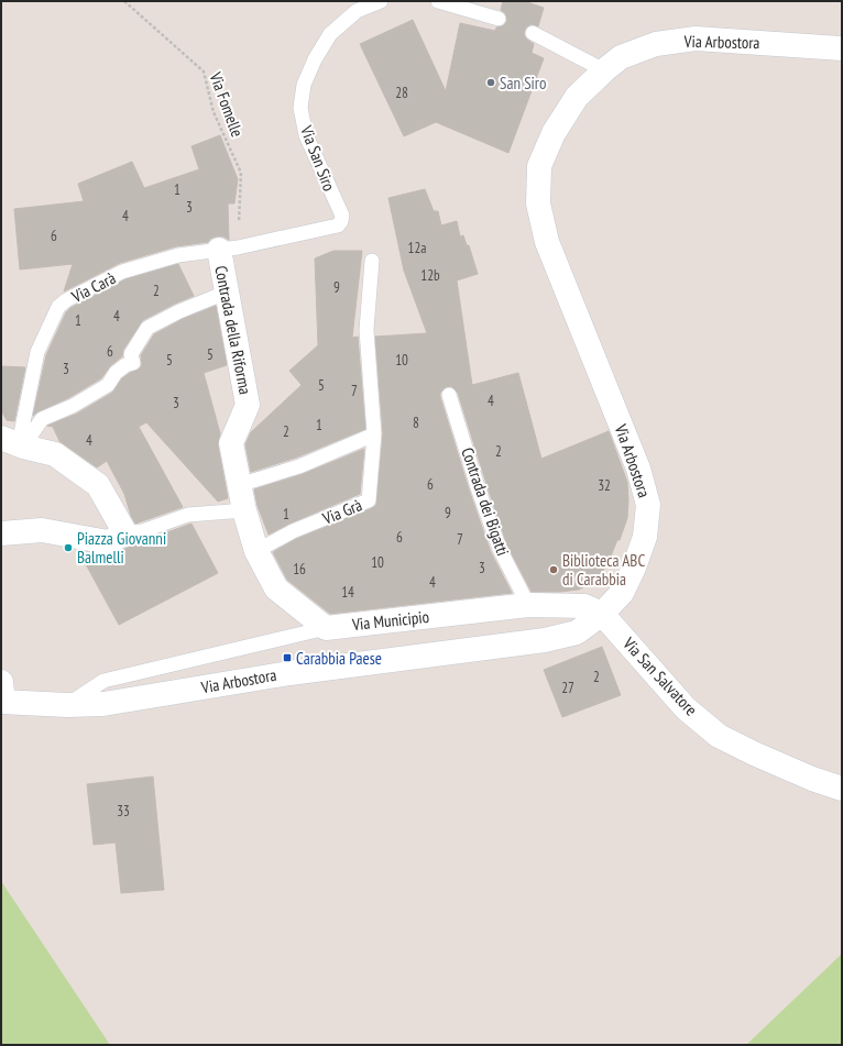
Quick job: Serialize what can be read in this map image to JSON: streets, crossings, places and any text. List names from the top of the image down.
{
  "streets": {
    "street": [
      "Via Arbostora",
      "Contrada della Riforma",
      "Via Municipio",
      "Via San Salvatore"
    ],
    "lane": [
      "Via San Siro",
      "Via Carà",
      "Contrada dei Bigatti",
      "Via Grà"
    ],
    "path": ["Via Fomelle"]
  },
  "crossings": [
    ["Via Arbostora", "Via Municipio"],
    ["Via Arbostora", "Via San Salvatore"],
    ["Via Fomelle", "Via San Siro"],
    ["Via Fomelle", "Via Carà"],
    ["Via Fomelle", "Contrada della Riforma"],
    ["Via San Siro", "Via Carà"],
    ["Via San Siro", "Contrada della Riforma"],
    ["Via Carà", "Contrada della Riforma"],
    ["Contrada dei Bigatti", "Via Municipio"],
    ["Via Municipio", "Via San Salvatore"]
  ],
  "places": {
    "other": ["San Siro", "Piazza Giovanni Balmelli", "Biblioteca ABC di Carabbia"],
    "transit": ["Carabbia Paese"]
  },
  "house_numbers": [
    "28",
    "1",
    "3",
    "4",
    "6",
    "12a",
    "12b",
    "9",
    "2",
    "4",
    "1",
    "6",
    "5",
    "5",
    "10",
    "3",
    "5",
    "7",
    "4",
    "3",
    "8",
    "1",
    "2",
    "4",
    "2",
    "6",
    "32",
    "9",
    "1",
    "6",
    "7",
    "10",
    "3",
    "16",
    "4",
    "14",
    "2",
    "27",
    "33"
  ]
}
